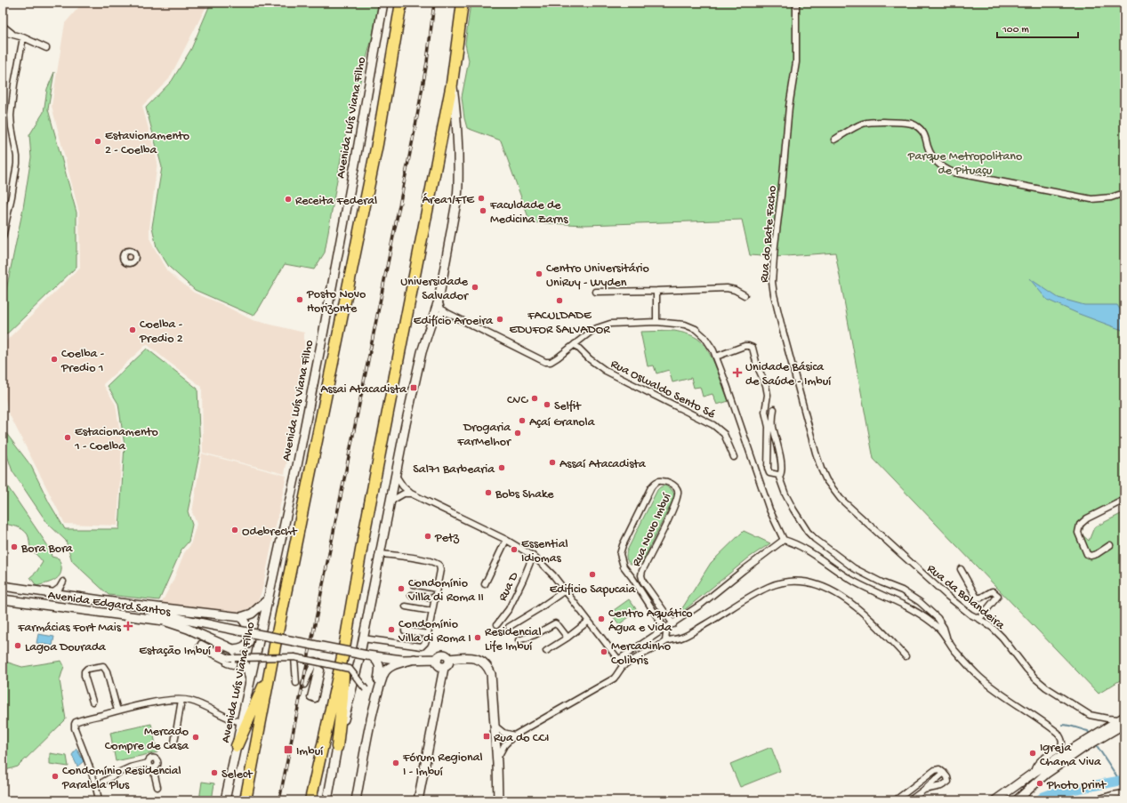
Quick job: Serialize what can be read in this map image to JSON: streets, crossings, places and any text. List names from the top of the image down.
{
  "streets": {
    "main road": ["Avenida Luís Viana Filho", "Avenida Edgard Santos"],
    "street": [
      "Rua do Bate Facho",
      "Rua Oswaldo Sento Sé",
      "Rua Novo Imbuí",
      "Rua D",
      "Rua da Bolandeira"
    ]
  },
  "crossings": [
    ["Avenida Luís Viana Filho", "Avenida Edgard Santos"],
    ["Rua do Bate Facho", "Rua da Bolandeira"]
  ],
  "parks": ["Parque Metropolitano de Pituaçu"],
  "places": {
    "other": [
      "Estavionamento 2 - Coelba",
      "Área1/FTE",
      "Receita Federal",
      "Faculdade de Medicina Zarns",
      "Centro Universitário UniRuy - Wyden",
      "Universidade Salvador",
      "Posto Novo Horizonte",
      "FACULDADE EDUFOR SALVADOR",
      "Edifício Aroeira",
      "Coelba - Predio 2",
      "Coelba - Predio 1",
      "CVC",
      "Selfit",
      "Açaí Granola",
      "Drogaria FarMelhor",
      "Estacionamento 1 - Coelba",
      "Assaí Atacadista",
      "Sal71 Barbearia",
      "Bobs Shake",
      "Odebrecht",
      "Petz",
      "Bora Bora",
      "Essential Idiomas",
      "Edificio Sapucaia",
      "Condomínio Villa di Roma II",
      "Centro Aquático Água e Vida",
      "Condomínio Villa di Roma I",
      "Residencial Life Imbuí",
      "Lagoa Dourada",
      "Mercadinho Colibris",
      "Mercado Compre de Casa",
      "Igreja Chama Viva",
      "Fórum Regional I - Imbuí",
      "Select",
      "Condomínio Residencial Paralela Plus",
      "Photo print"
    ],
    "health": ["Unidade Básica de Saúde - Imbuí", "Farmácias Fort Mais"],
    "transit": [
      "Assai Atacadista",
      "Estação Imbuí",
      "Rua do CCI",
      "Imbuí"
    ]
  },
  "scale_bar": "100 m"
}
